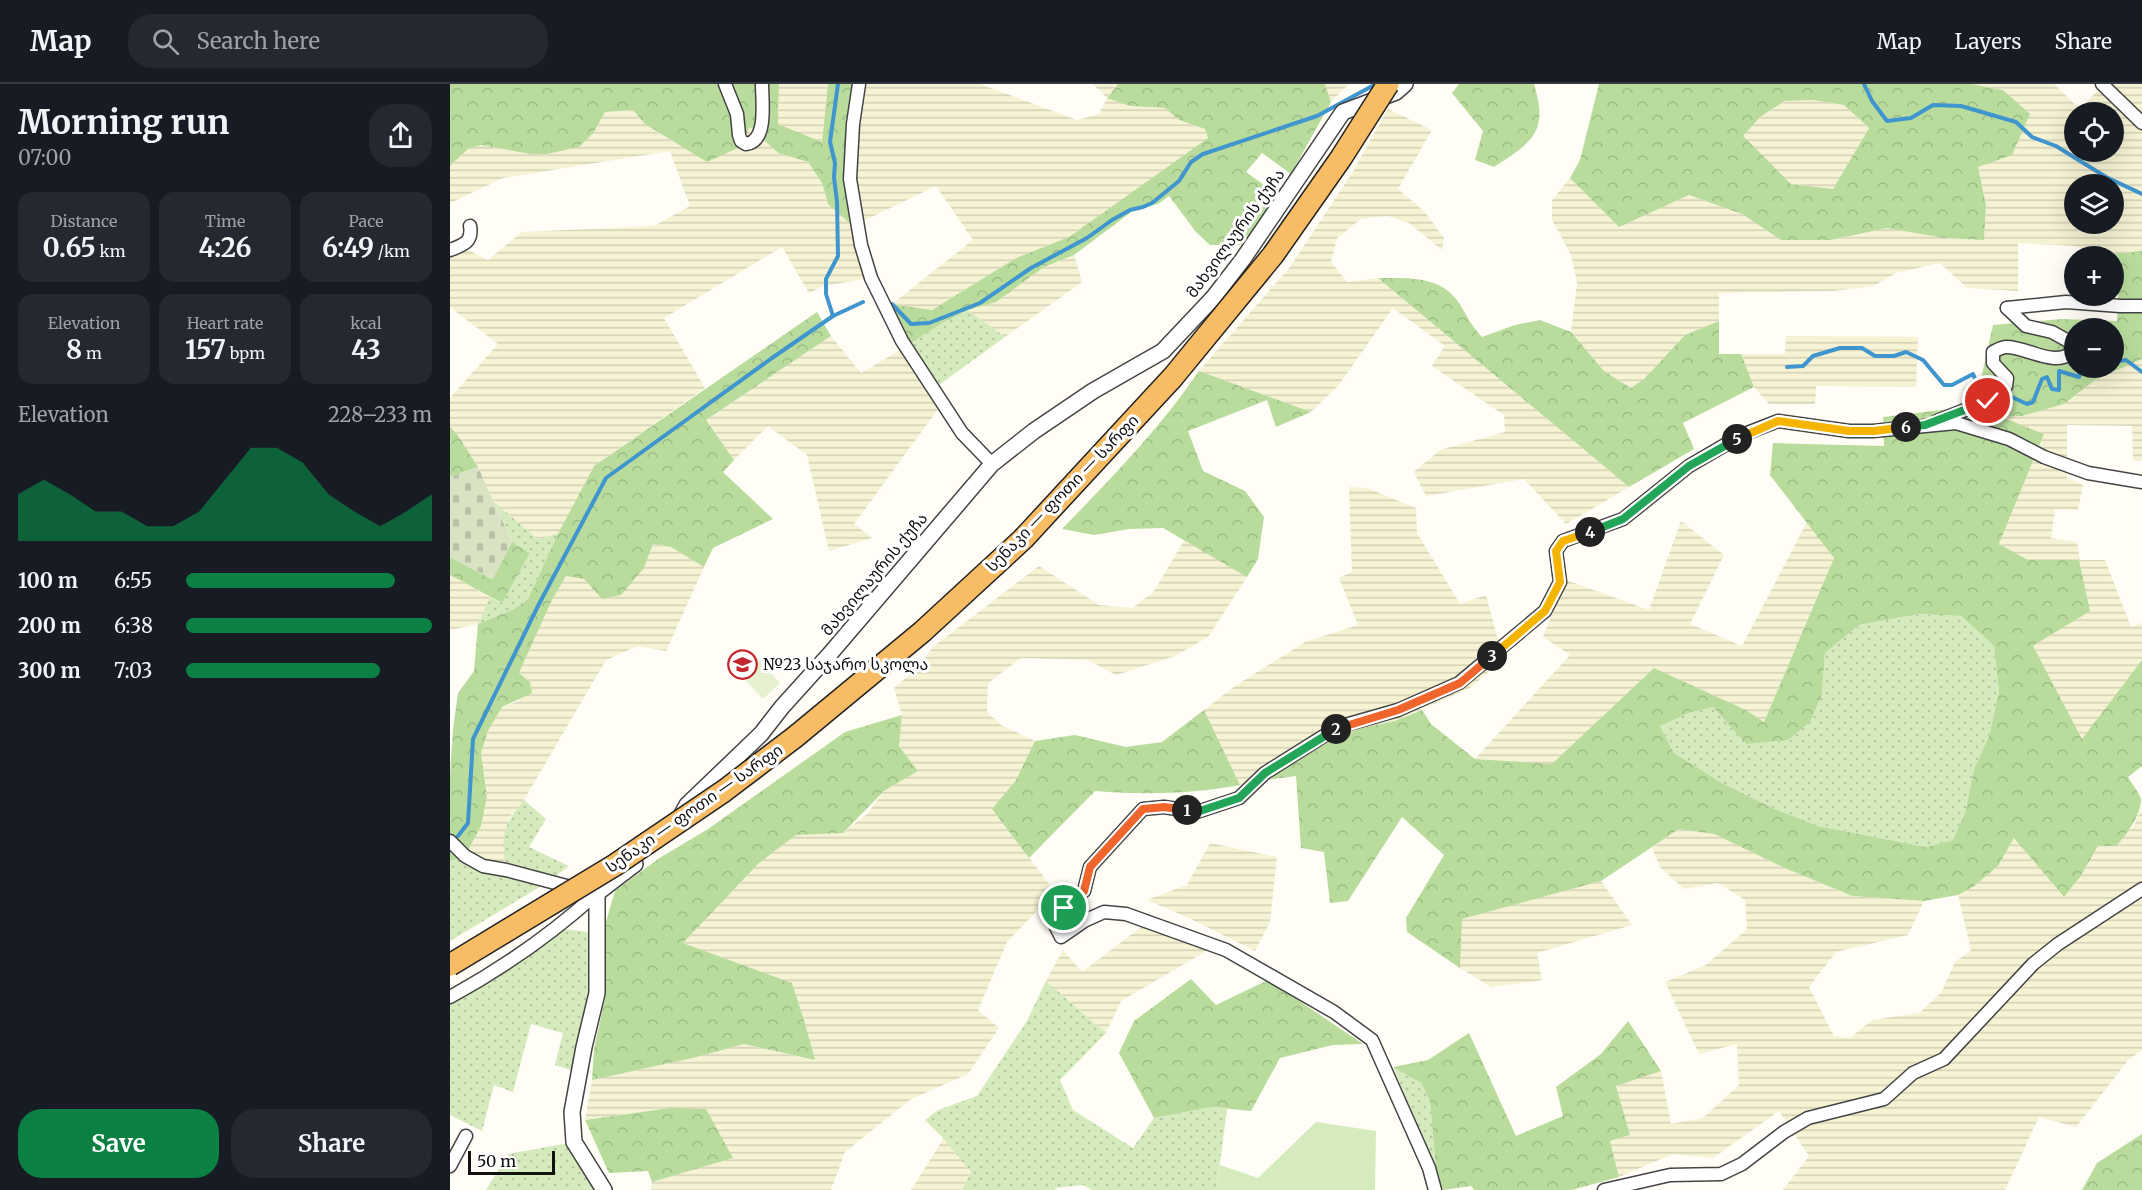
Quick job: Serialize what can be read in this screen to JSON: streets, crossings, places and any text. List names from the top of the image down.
{
  "streets": {
    "highway": ["სენაკი — ფოთი — სარფი"],
    "street": ["მახვილაურის ქუჩა"]
  },
  "places": {
    "school or university": ["№23 საჯარო სკოლა"]
  },
  "scale_bar": "50 m",
  "page": {
    "header": "Map",
    "search": "Search here",
    "nav": ["Map", "Layers", "Share"],
    "heading": ["Morning run", "07:00"],
    "map_buttons": ["+", "−"],
    "stats": [
      ["Distance", "0.65 km"],
      ["Time", "4:26"],
      ["Pace", "6:49 /km"],
      ["Elevation", "8 m"],
      ["Heart rate", "157 bpm"],
      ["kcal", "43"]
    ],
    "chart": ["Elevation", "228–233 m"],
    "pins": [
      "6",
      "5",
      "4",
      "3",
      "2",
      "1"
    ],
    "list": [
      {
        "name": "100 m",
        "note": "6:55"
      },
      {
        "name": "200 m",
        "note": "6:38"
      },
      {
        "name": "300 m",
        "note": "7:03"
      }
    ],
    "buttons": ["Save", "Share"],
    "scale": "50 m"
  }
}
